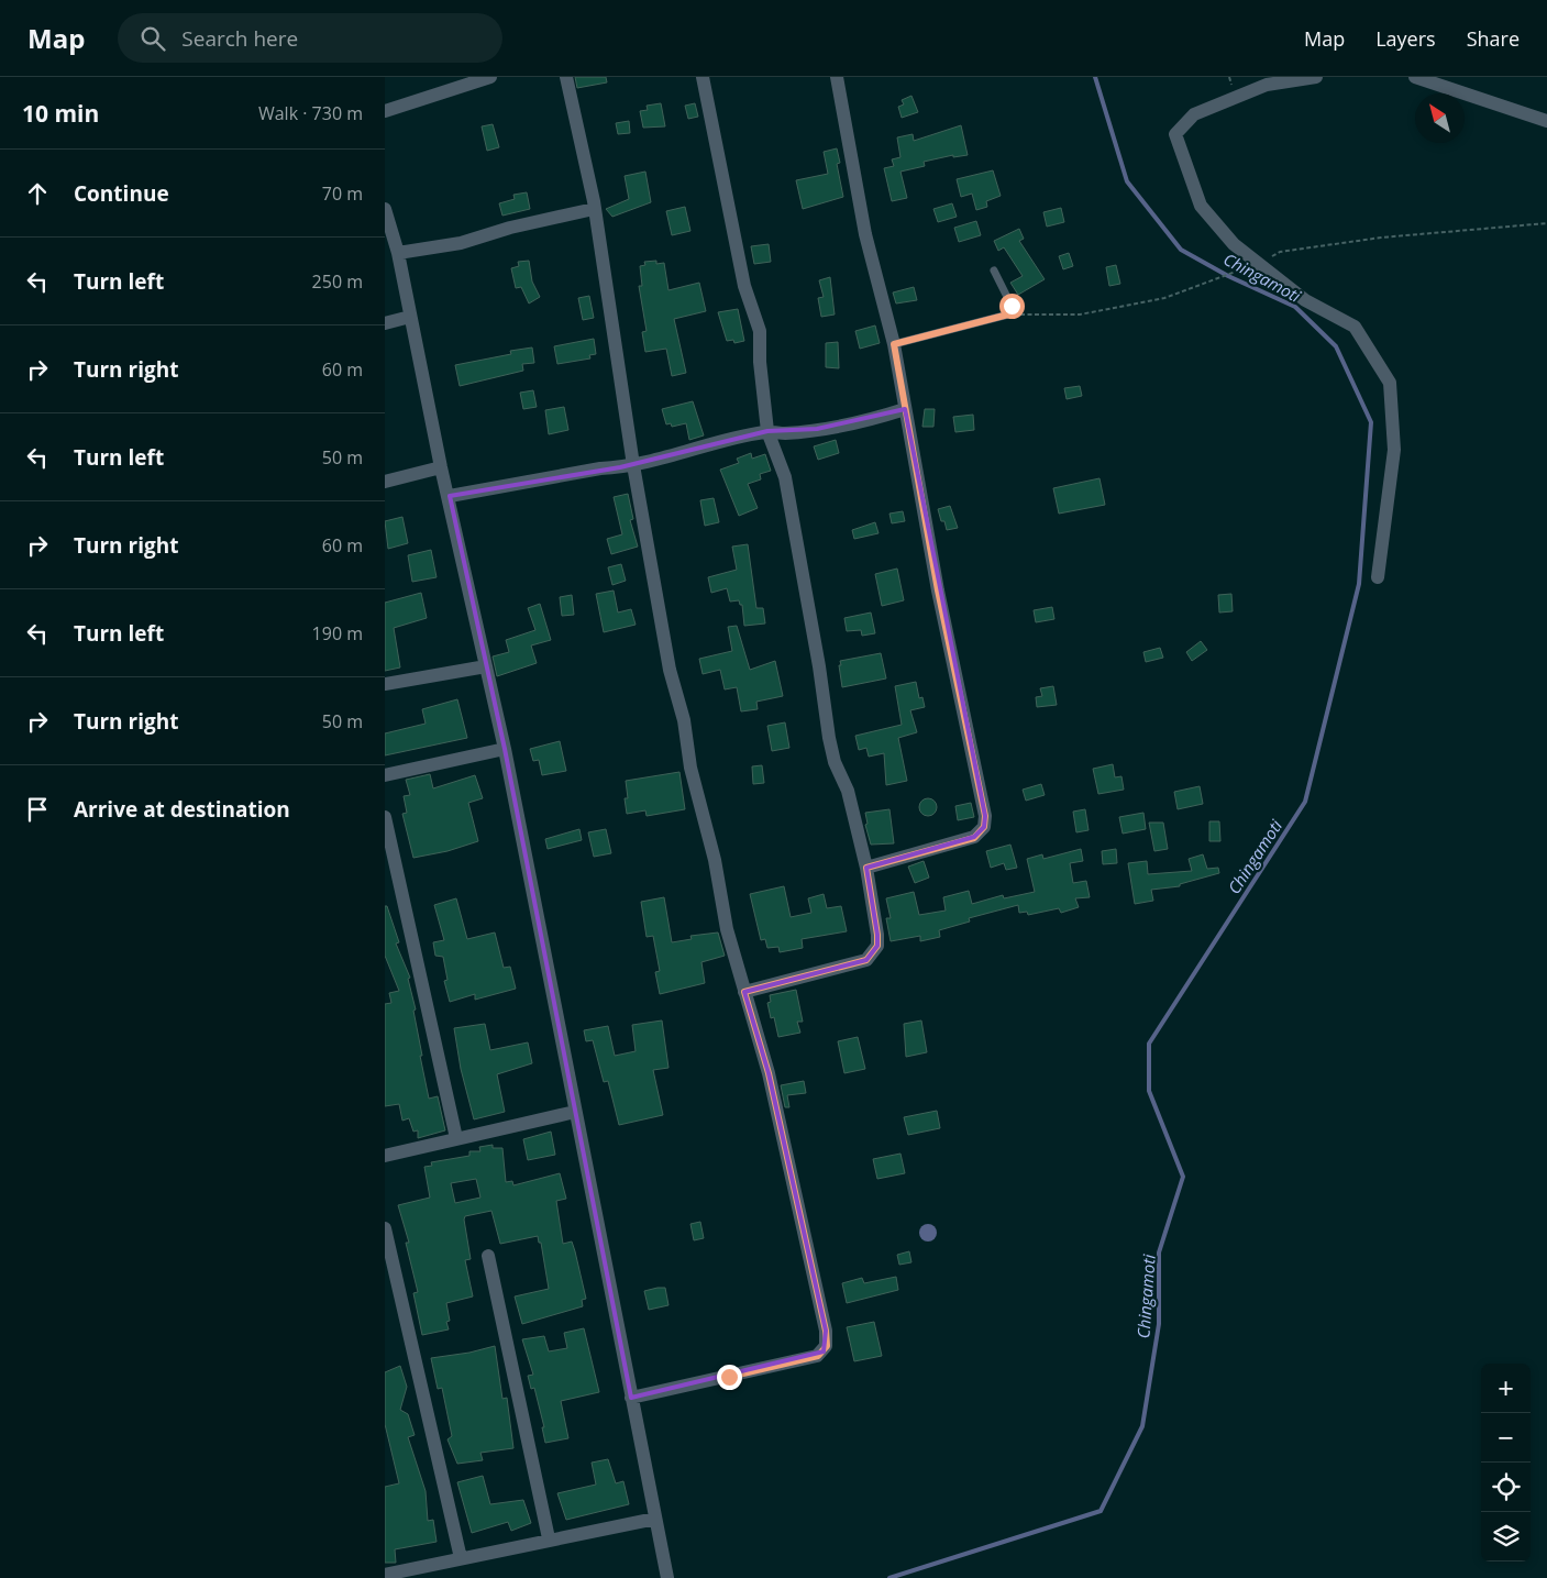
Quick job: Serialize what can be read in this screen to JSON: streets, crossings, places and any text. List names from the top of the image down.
{
  "water": ["Chingamoti"],
  "north": "top left",
  "page": {
    "header": "Map",
    "search": "Search here",
    "nav": ["Map", "Layers", "Share"],
    "heading": ["10 min", "Walk · 730 m"],
    "list": [
      ["Continue", "70 m"],
      ["Turn left", "250 m"],
      ["Turn right", "60 m"],
      ["Turn left", "50 m"],
      ["Turn right", "60 m"],
      ["Turn left", "190 m"],
      ["Turn right", "50 m"],
      "Arrive at destination"
    ],
    "map_buttons": ["+", "−"]
  }
}
